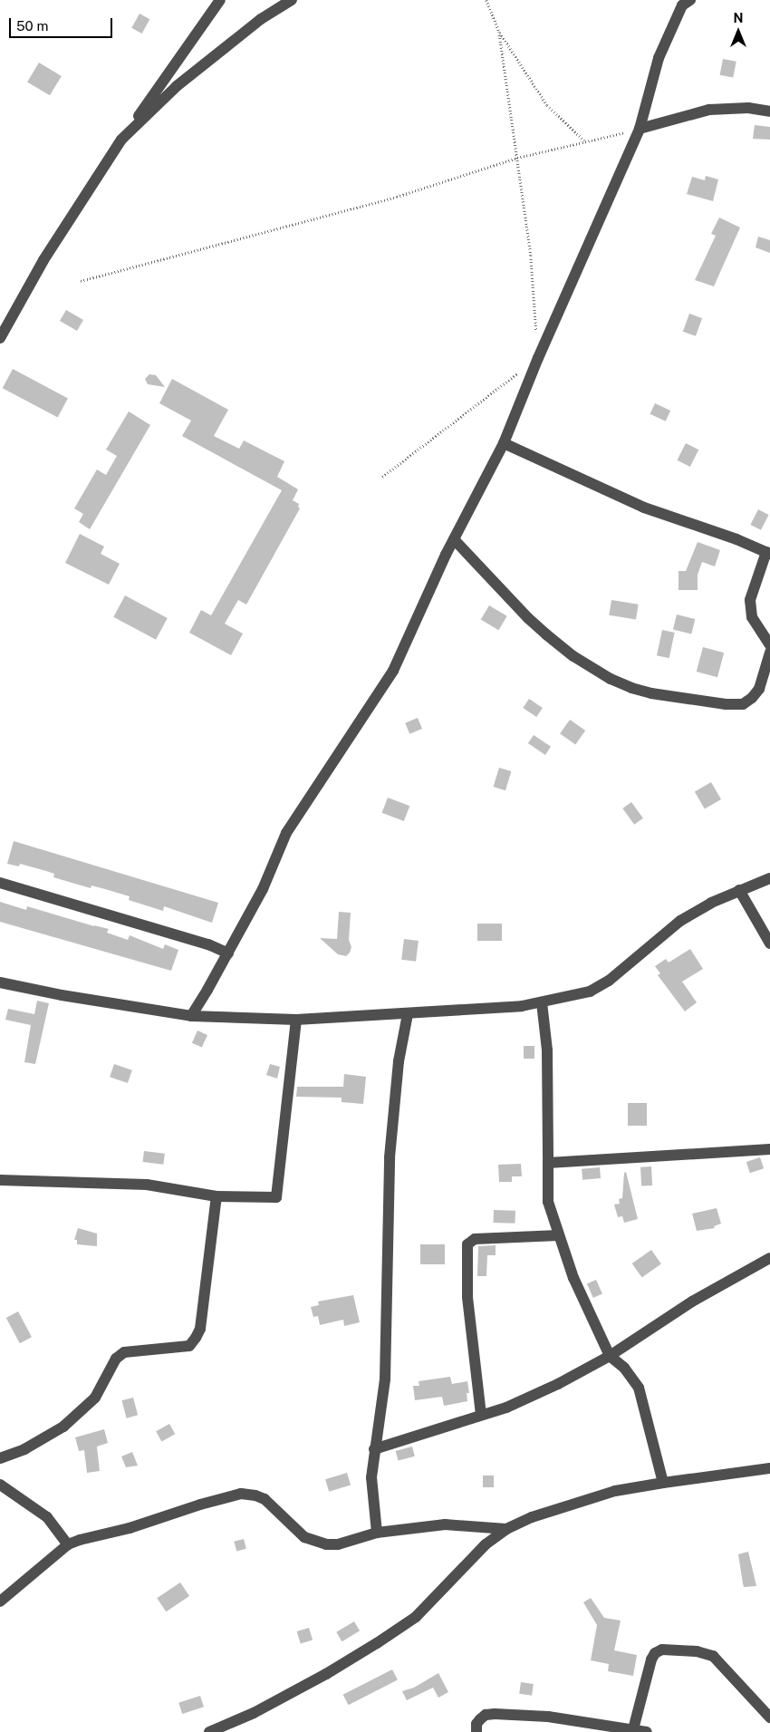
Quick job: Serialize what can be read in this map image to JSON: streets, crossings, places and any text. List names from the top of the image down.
{
  "scale_bar": "50 m",
  "north": "top"
}
